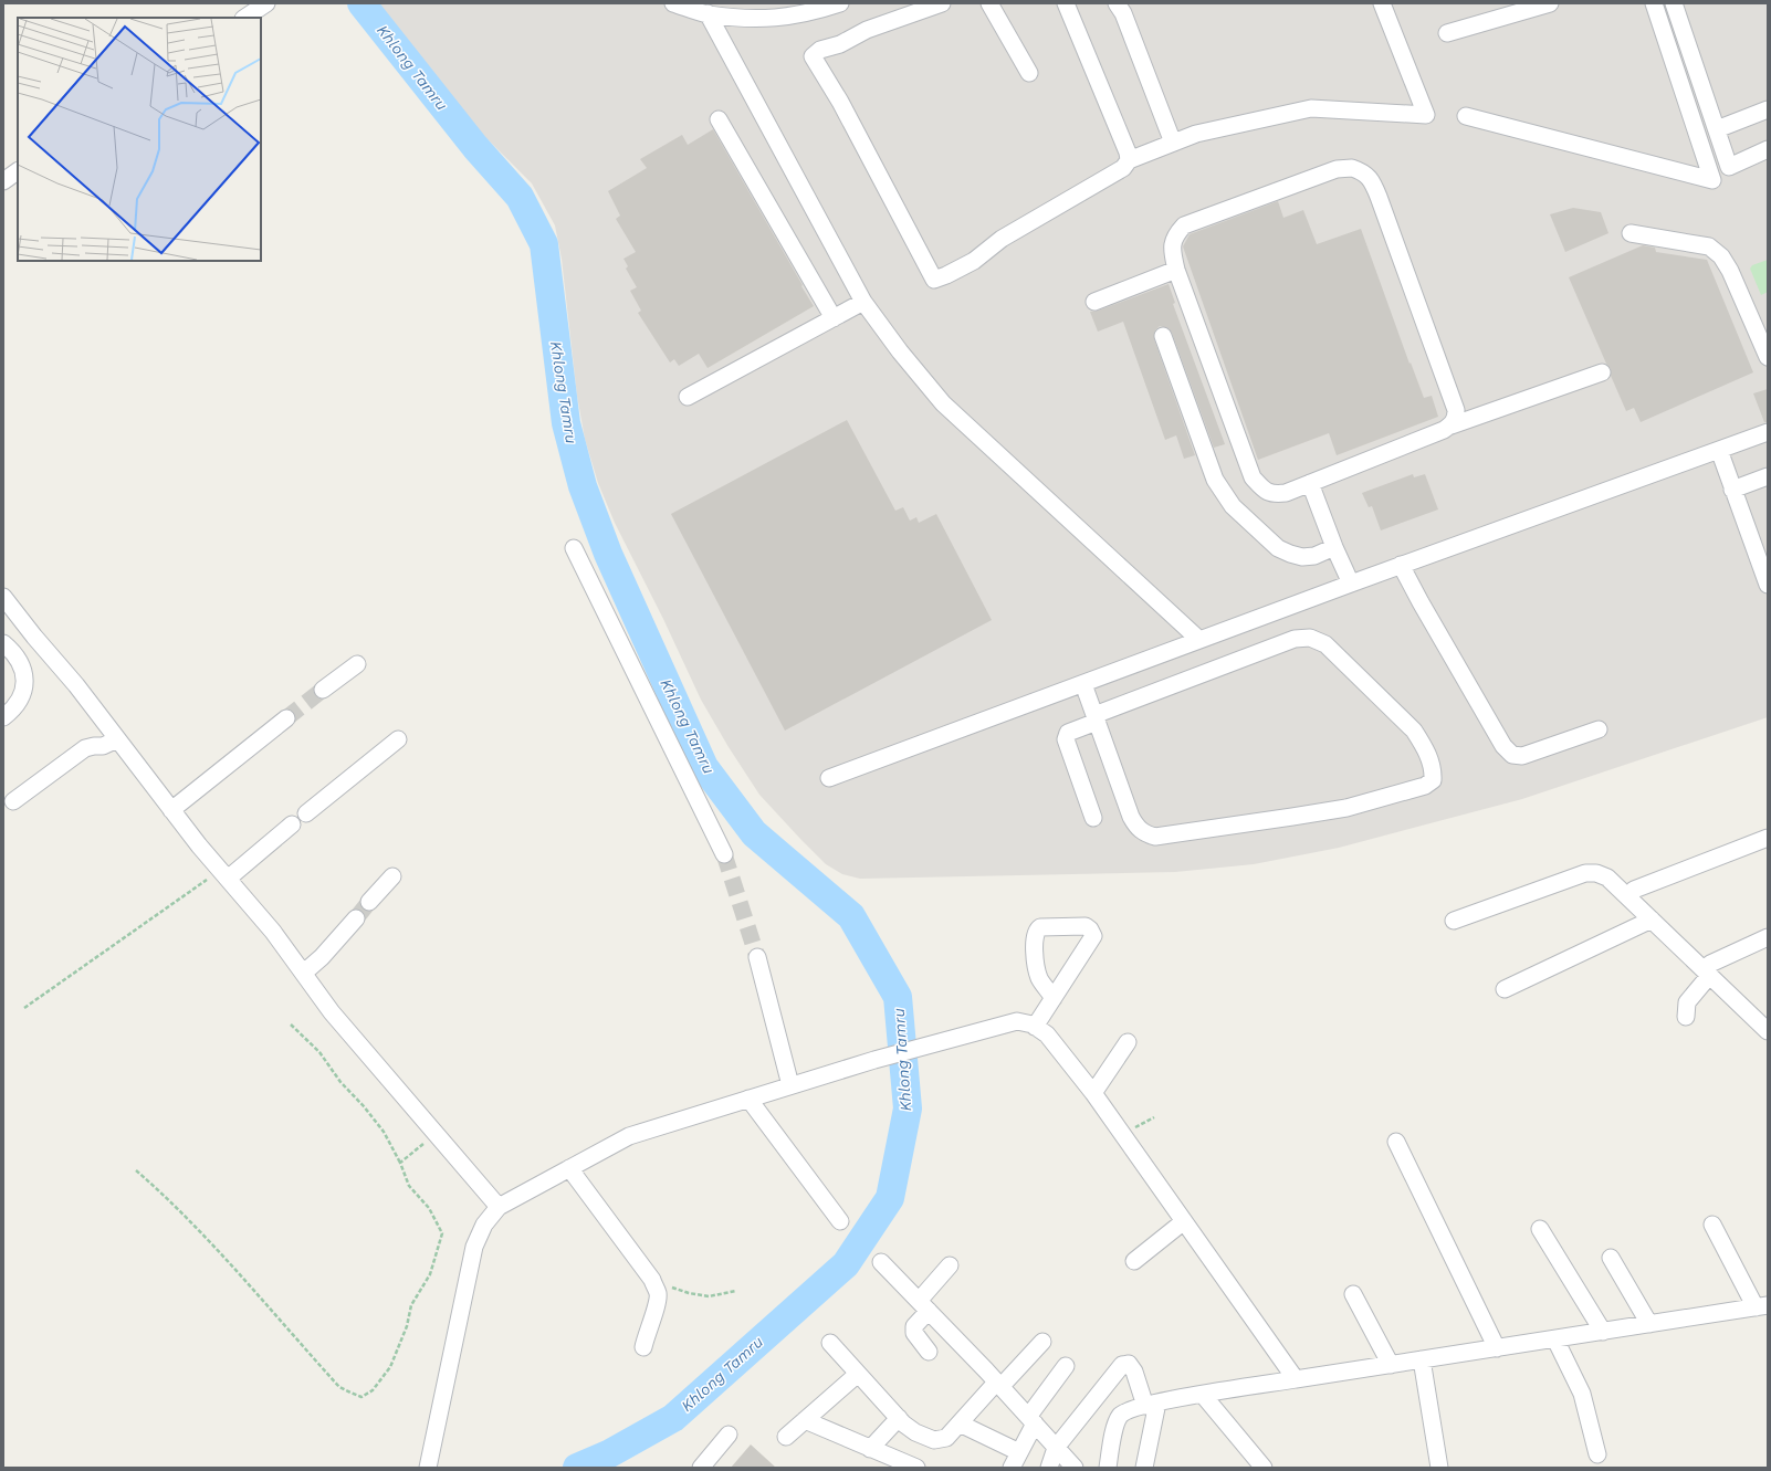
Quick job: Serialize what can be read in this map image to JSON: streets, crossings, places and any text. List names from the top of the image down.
{
  "water": ["Khlong Tamru"]
}
